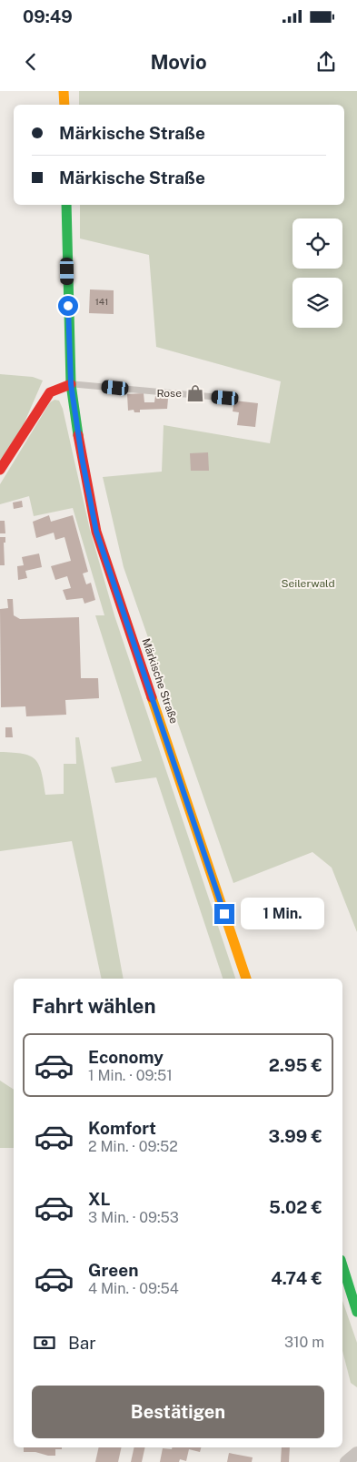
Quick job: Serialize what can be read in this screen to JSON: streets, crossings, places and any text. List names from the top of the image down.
{
  "streets": {
    "main road": ["Märkische Straße"]
  },
  "parks": ["Seilerwald"],
  "places": {
    "shop": ["Rose"]
  },
  "house_numbers": ["141"],
  "page": {
    "status": "09:49",
    "header": "Movio",
    "banner": ["Märkische Straße", "Märkische Straße"],
    "bubble": "1 Min.",
    "heading": "Fahrt wählen",
    "list": [
      {
        "name": "Economy",
        "note": "1 Min. · 09:51",
        "value": "2.95 €"
      },
      {
        "name": "Komfort",
        "note": "2 Min. · 09:52",
        "value": "3.99 €"
      },
      {
        "name": "XL",
        "note": "3 Min. · 09:53",
        "value": "5.02 €"
      },
      {
        "name": "Green",
        "note": "4 Min. · 09:54",
        "value": "4.74 €"
      }
    ],
    "pay": ["Bar", "310 m"],
    "buttons": "Bestätigen"
  }
}
